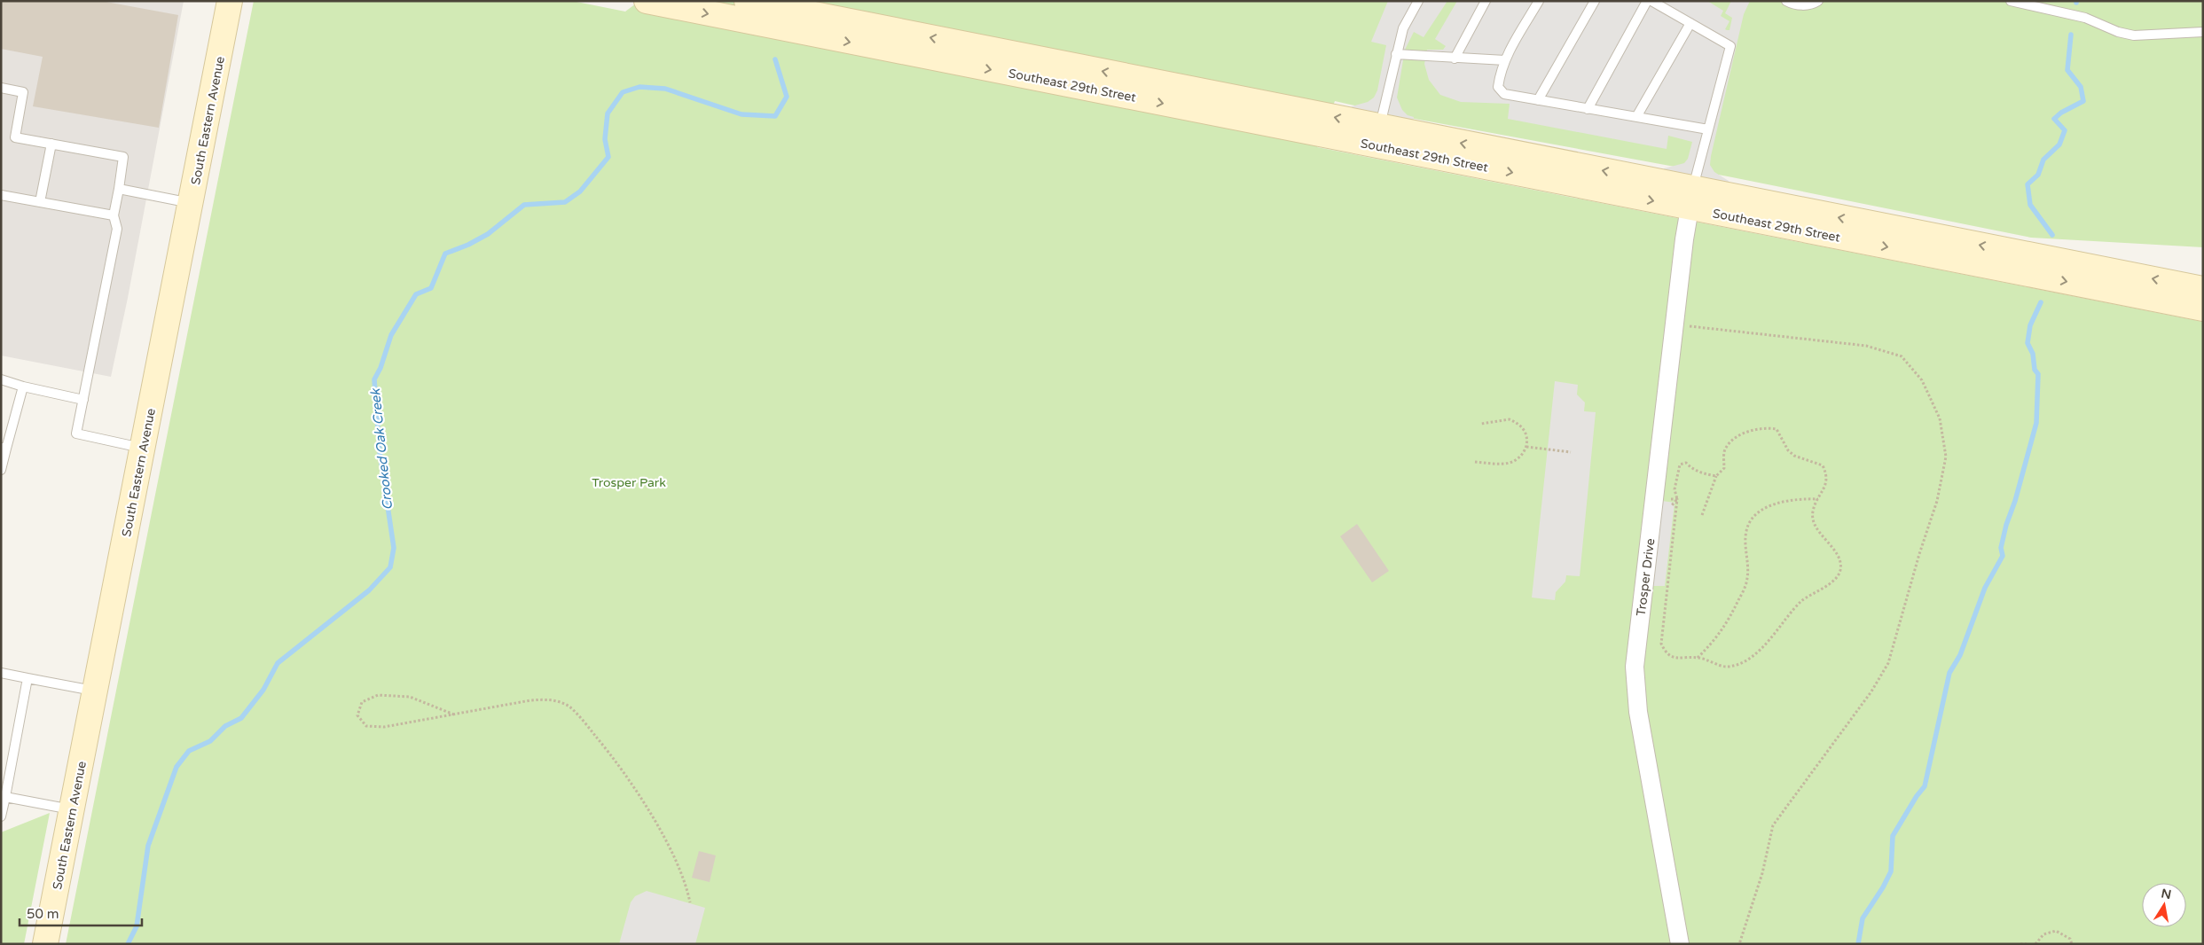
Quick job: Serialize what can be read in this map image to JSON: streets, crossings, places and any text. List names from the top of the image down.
{
  "streets": {
    "main road": ["Southeast 29th Street", "South Eastern Avenue"],
    "street": ["Trosper Drive"]
  },
  "crossings": [
    ["Southeast 29th Street", "Trosper Drive"]
  ],
  "water": ["Crooked Oak Creek"],
  "parks": ["Trosper Park"],
  "scale_bar": "50 m",
  "north": "top"
}
